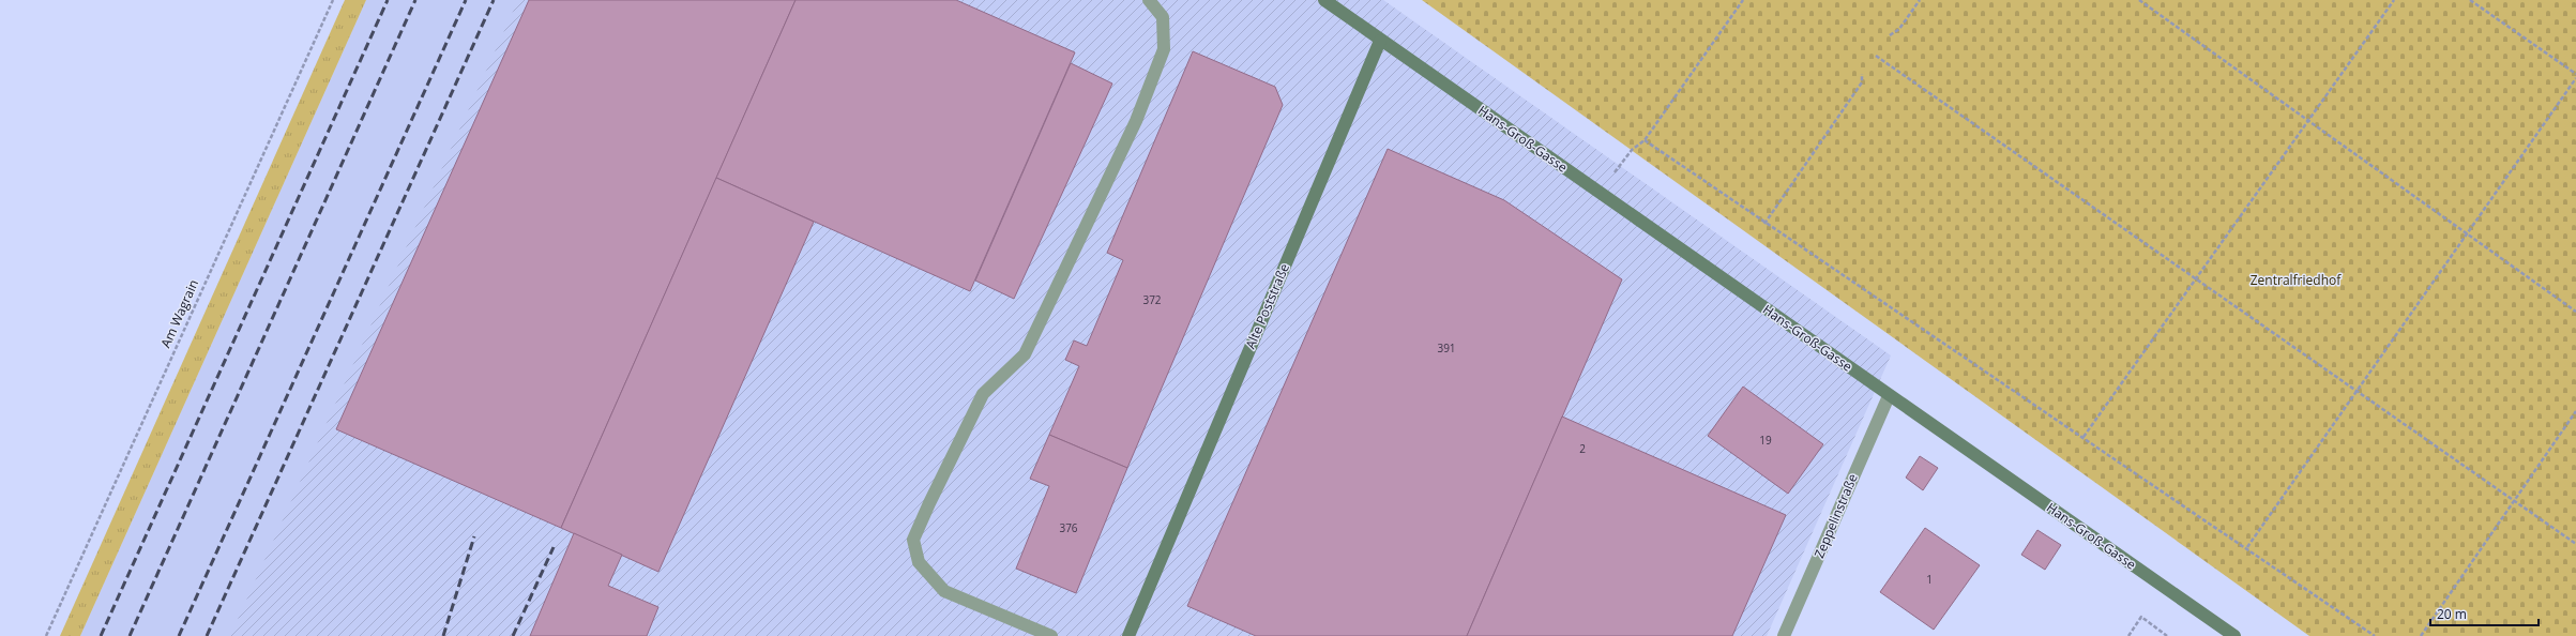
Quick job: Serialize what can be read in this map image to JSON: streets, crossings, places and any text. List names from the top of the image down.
{
  "streets": {
    "street": ["Hans-Groß-Gasse", "Alte Poststraße", "Zeppelinstraße"],
    "path": ["Am Wagrain"]
  },
  "crossings": [
    ["Hans-Groß-Gasse", "Alte Poststraße"],
    ["Hans-Groß-Gasse", "Zeppelinstraße"]
  ],
  "parks": ["Zentralfriedhof"],
  "house_numbers": [
    "372",
    "391",
    "19",
    "2",
    "376",
    "1"
  ],
  "scale_bar": "20 m"
}
